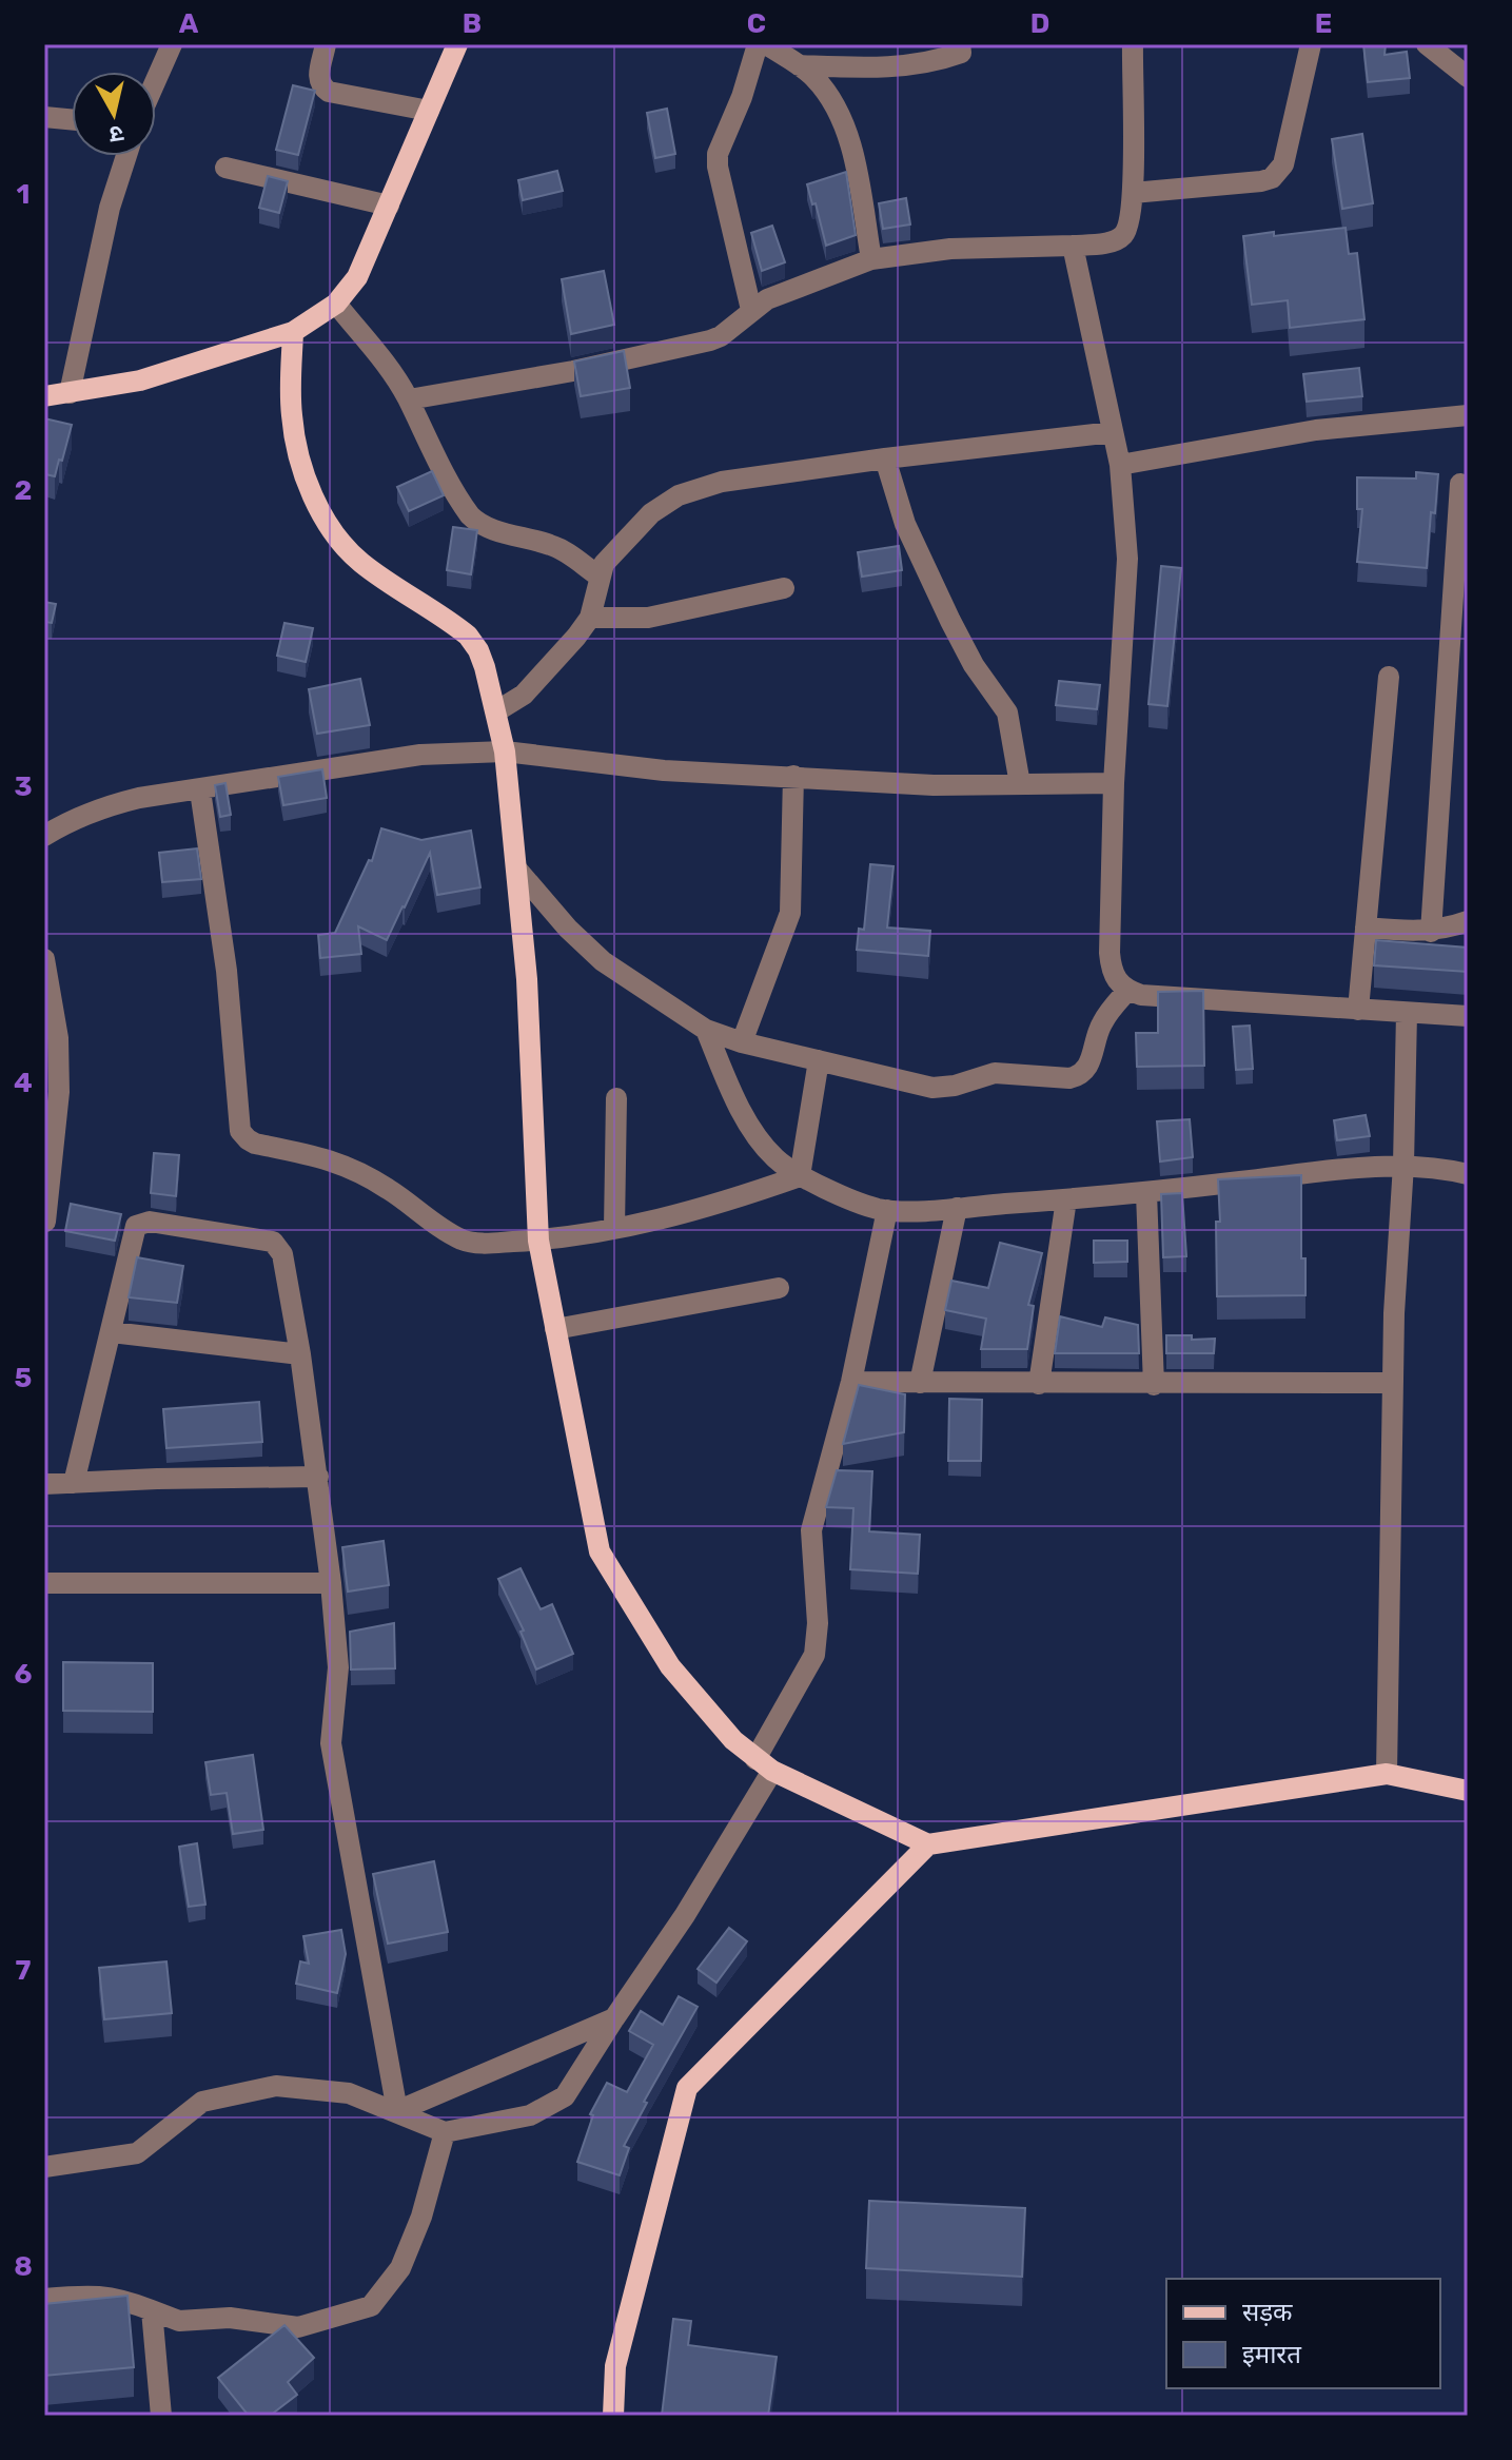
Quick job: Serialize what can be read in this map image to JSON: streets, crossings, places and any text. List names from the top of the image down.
{
  "legend": ["सड़क", "इमारत"],
  "north": "bottom",
  "grid": {
    "columns": [
      "A",
      "B",
      "C",
      "D",
      "E"
    ],
    "rows": [
      "1",
      "2",
      "3",
      "4",
      "5",
      "6",
      "7",
      "8"
    ]
  }
}
